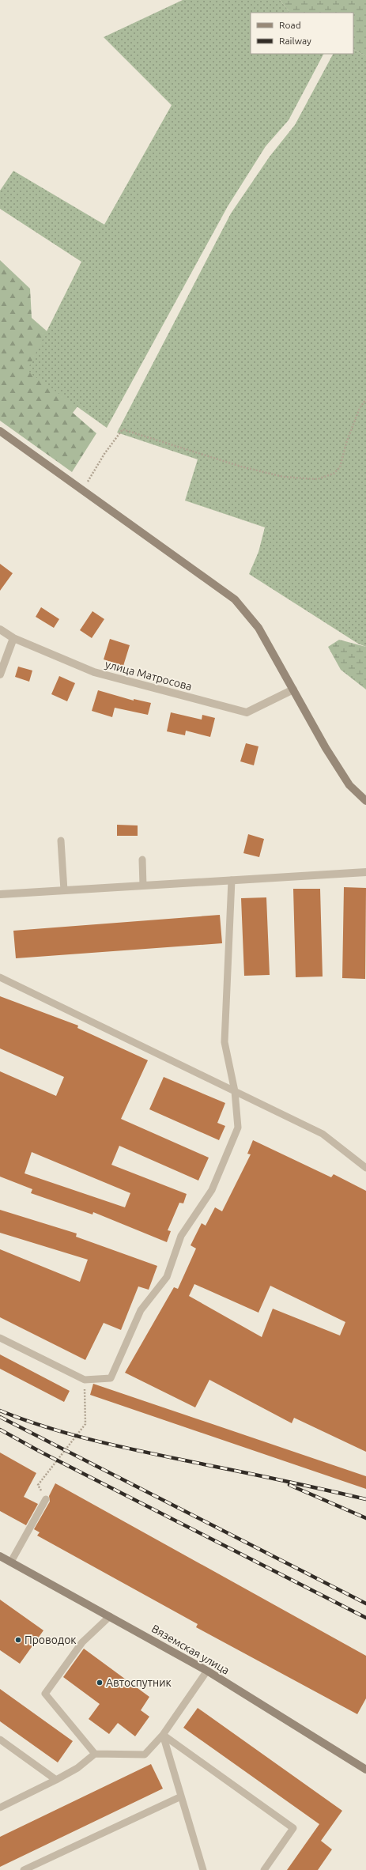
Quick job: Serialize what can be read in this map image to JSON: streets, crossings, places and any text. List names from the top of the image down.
{
  "streets": {
    "main road": ["Вяземская улица"],
    "street": ["улица Матросова"]
  },
  "places": ["Проводок", "Автоспутник"],
  "legend": ["Road", "Railway"]
}
